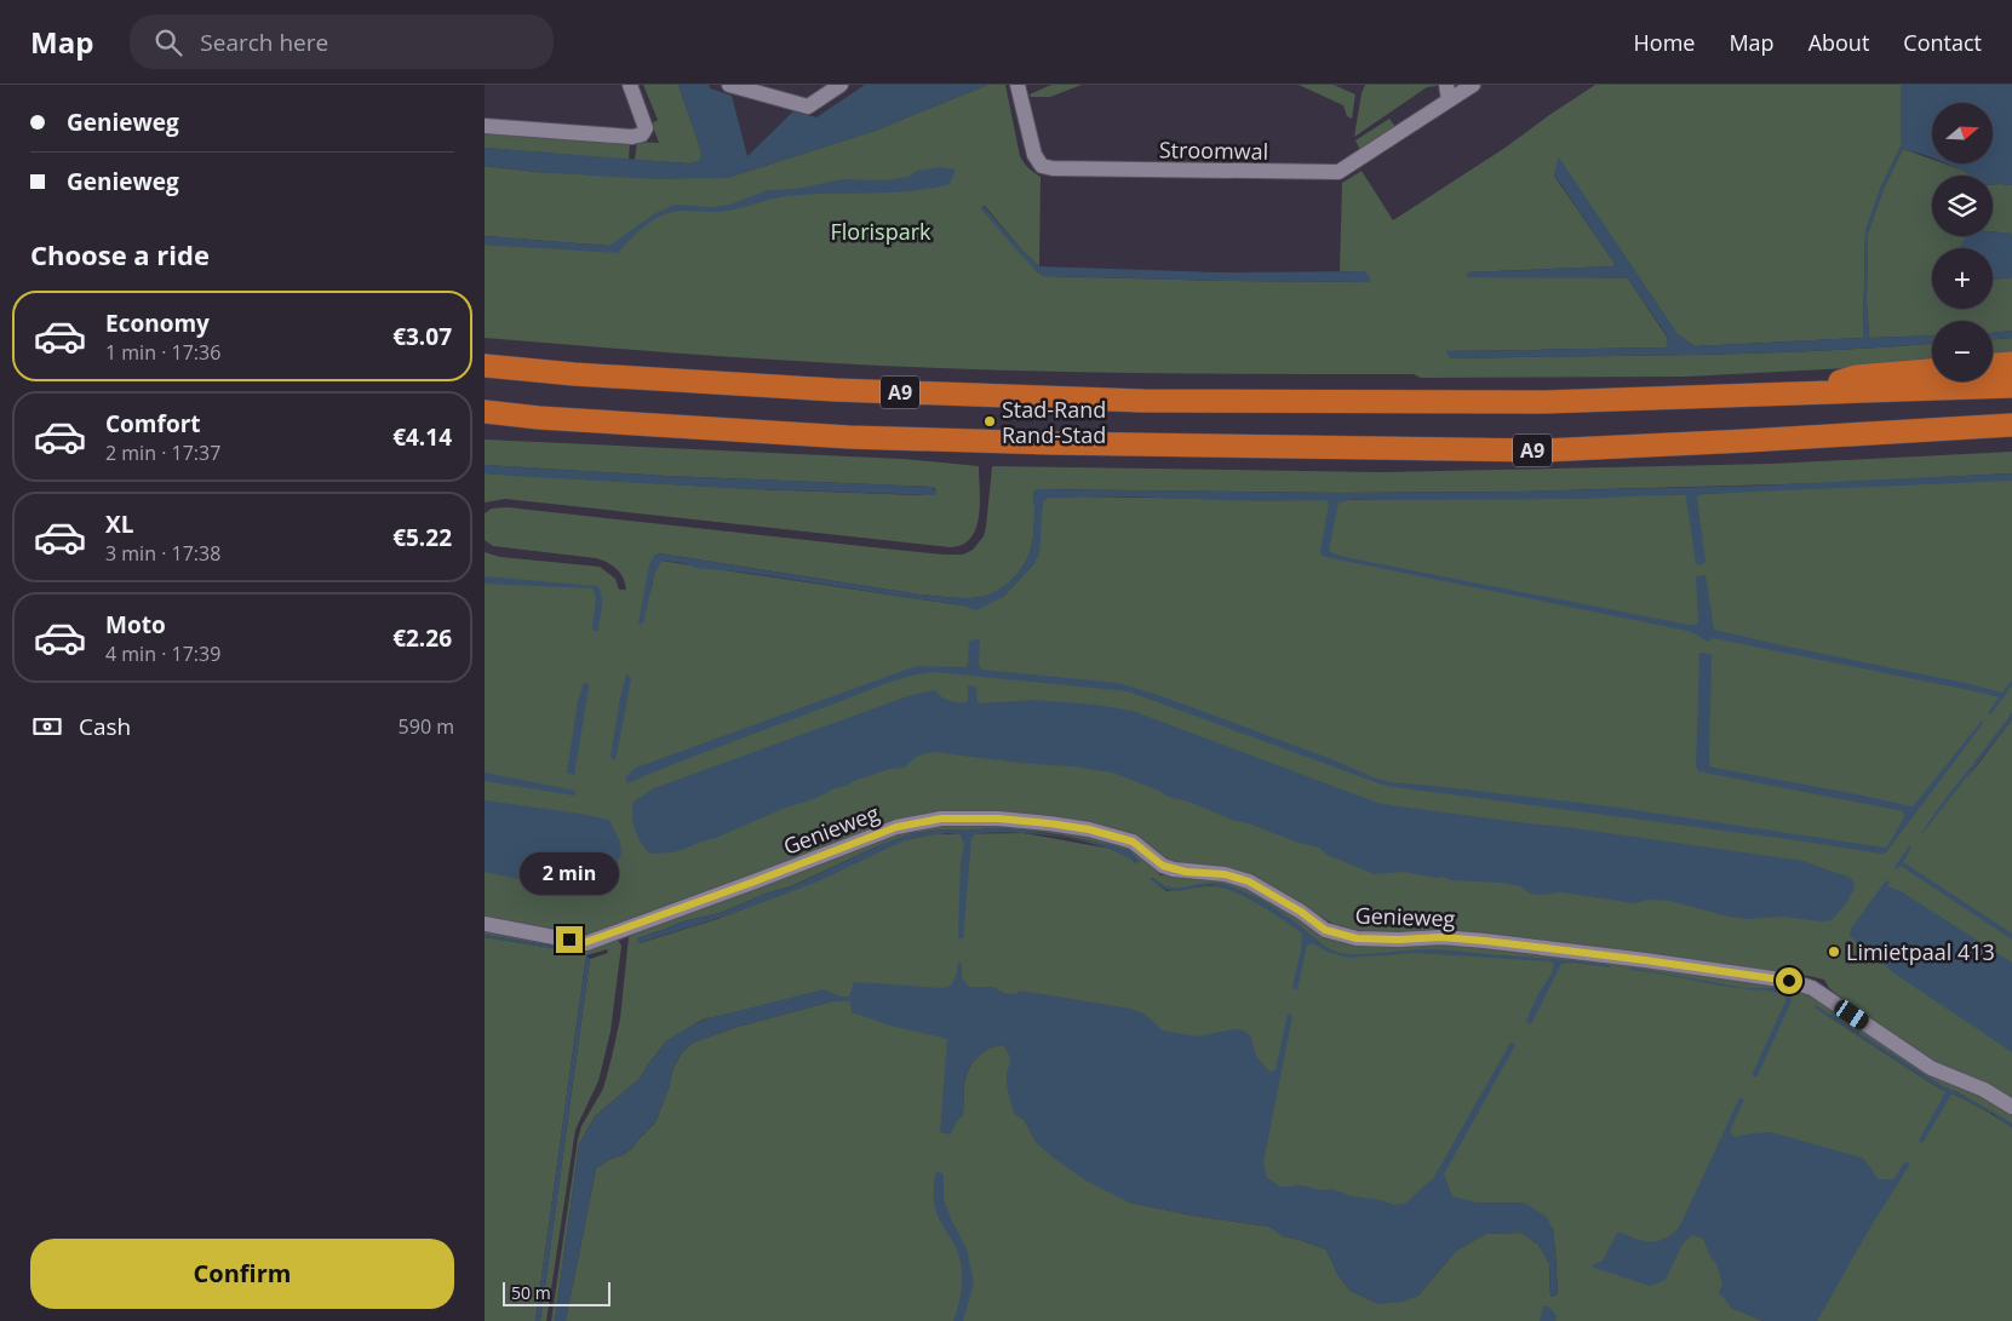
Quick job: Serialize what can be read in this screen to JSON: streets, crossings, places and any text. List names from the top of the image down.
{
  "streets": {
    "highway": ["A9"],
    "street": ["Stroomwal", "Genieweg"]
  },
  "parks": ["Florispark"],
  "places": ["Stad-Rand Rand-Stad", "Limietpaal 413"],
  "scale_bar": "50 m",
  "north": "right",
  "page": {
    "header": "Map",
    "search": "Search here",
    "nav": [
      "Home",
      "Map",
      "About",
      "Contact"
    ],
    "banner": ["Genieweg", "Genieweg"],
    "map_buttons": ["+", "−"],
    "heading": "Choose a ride",
    "list": [
      {
        "name": "Economy",
        "note": "1 min · 17:36",
        "value": "€3.07"
      },
      {
        "name": "Comfort",
        "note": "2 min · 17:37",
        "value": "€4.14"
      },
      {
        "name": "XL",
        "note": "3 min · 17:38",
        "value": "€5.22"
      },
      {
        "name": "Moto",
        "note": "4 min · 17:39",
        "value": "€2.26"
      }
    ],
    "pay": ["Cash", "590 m"],
    "bubble": "2 min",
    "buttons": "Confirm",
    "scale": "50 m"
  }
}
